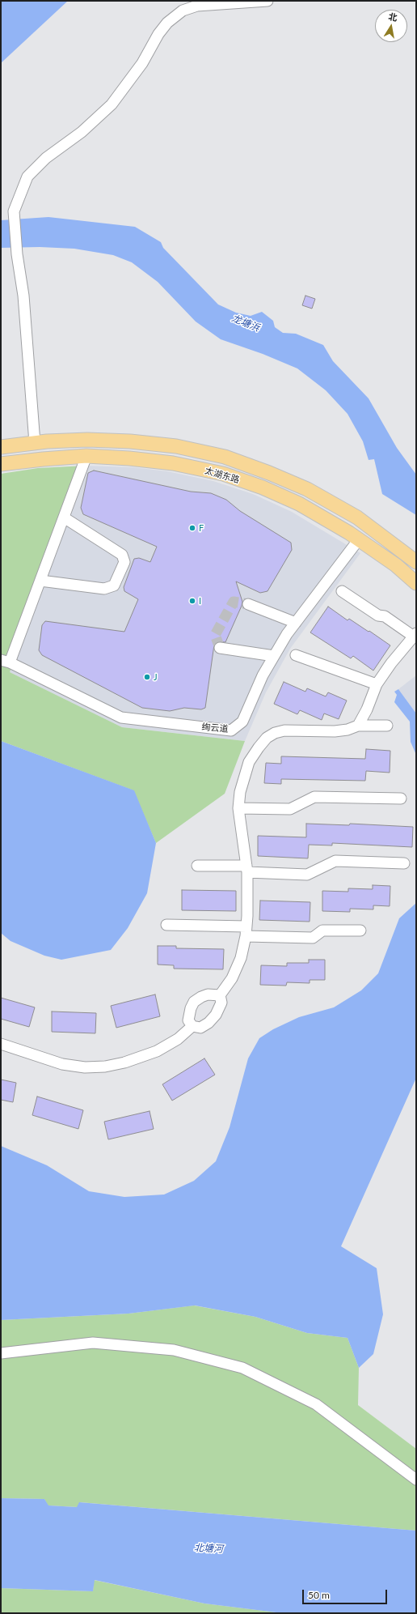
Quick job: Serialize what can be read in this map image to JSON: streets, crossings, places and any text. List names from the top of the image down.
{
  "streets": {
    "main road": ["太湖东路"],
    "street": ["绚云道"]
  },
  "crossings": [
    ["太湖东路", "绚云道"]
  ],
  "water": ["龙塘浜", "北塘河"],
  "places": ["F", "I", "J"],
  "scale_bar": "50 m",
  "north": "top"
}
